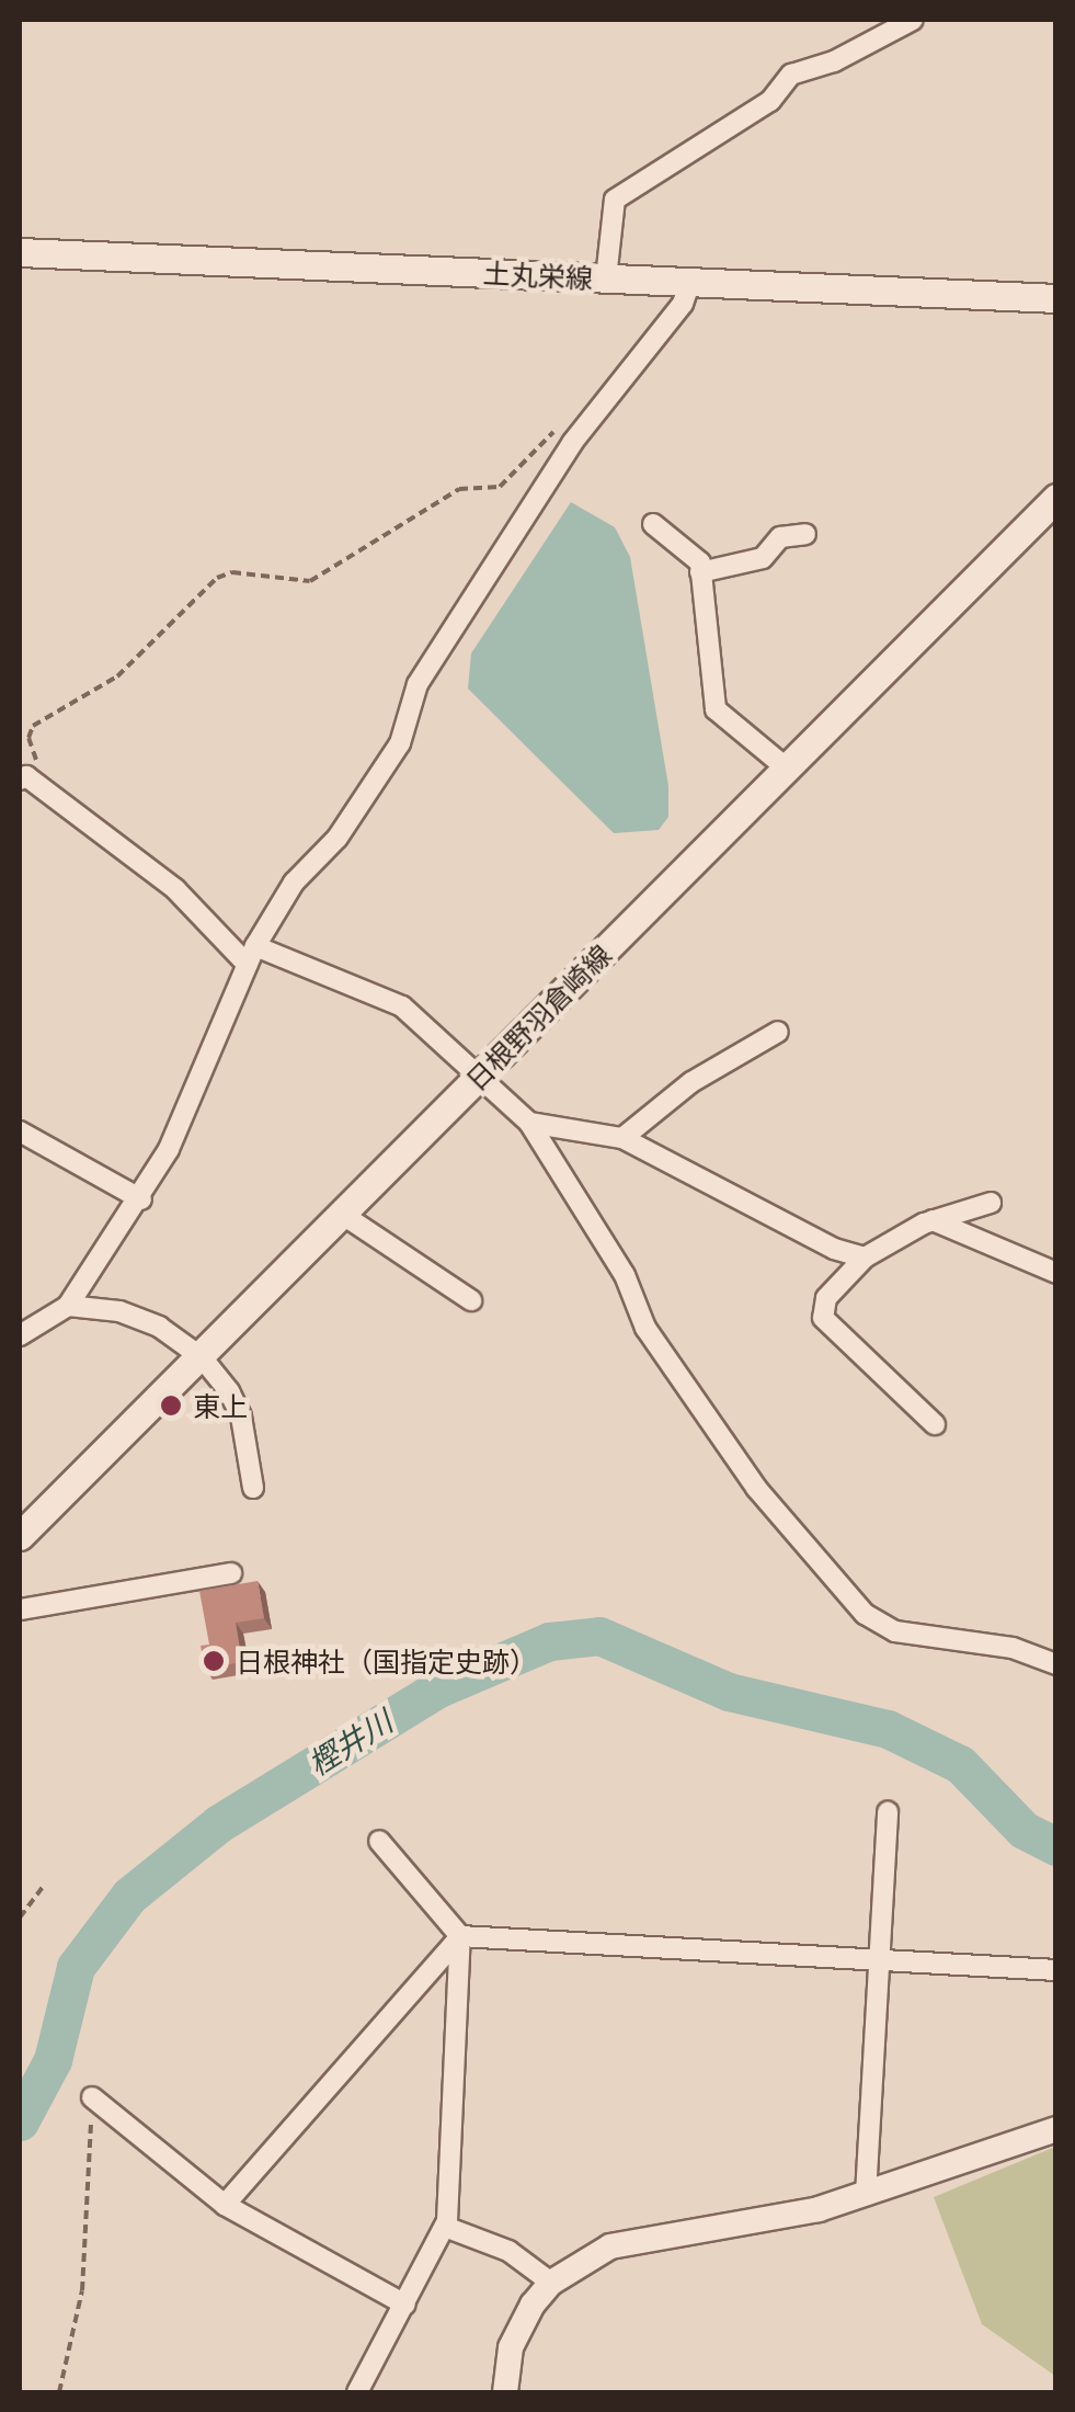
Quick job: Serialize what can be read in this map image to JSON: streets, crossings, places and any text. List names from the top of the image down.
{
  "streets": {
    "main road": ["土丸栄線", "日根野羽倉崎線"]
  },
  "water": ["樫井川"],
  "places": ["東上", "日根神社（国指定史跡）"]
}
